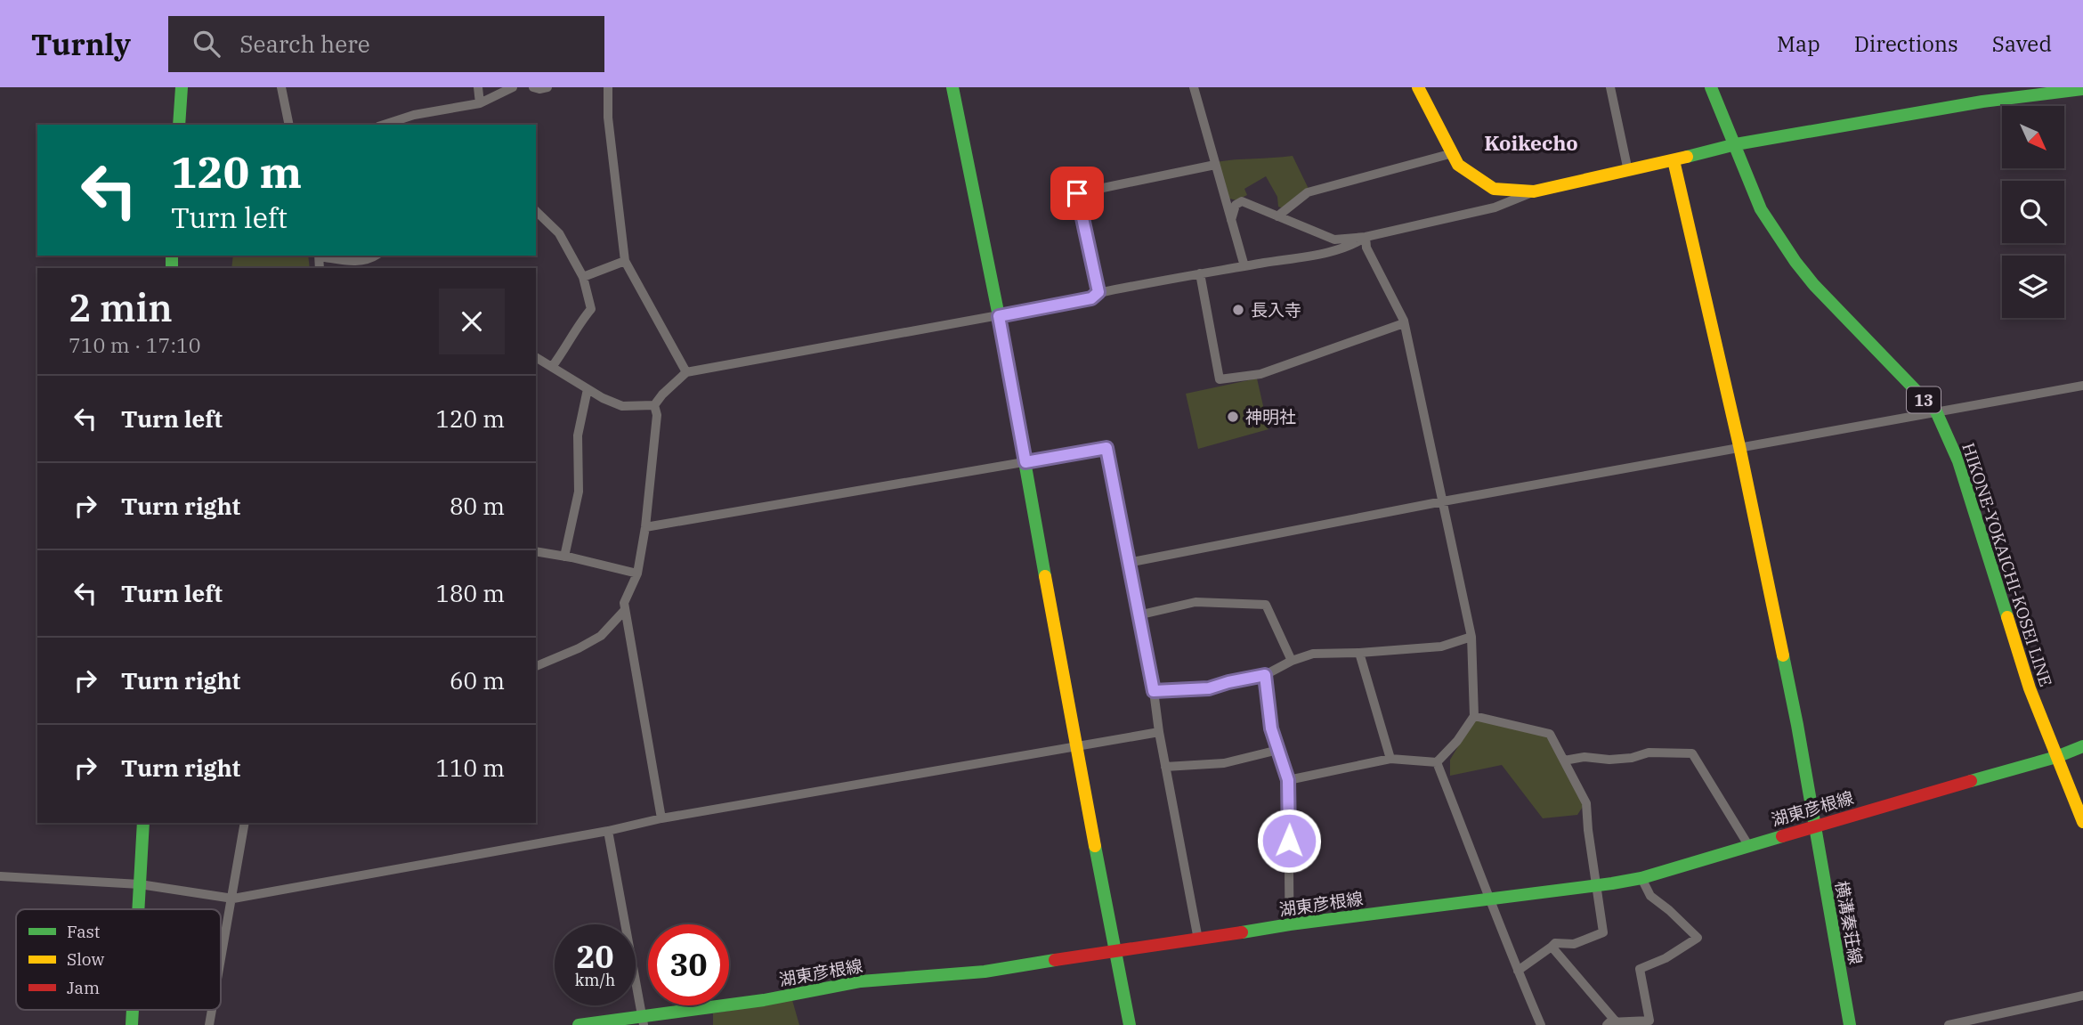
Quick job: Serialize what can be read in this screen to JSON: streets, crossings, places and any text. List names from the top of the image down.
{
  "streets": {
    "main road": [
      "13",
      "HIKONE-YOKAICHI-KOSEI LINE",
      "湖東彦根線",
      "横溝秦荘線"
    ]
  },
  "crossings": [
    ["HIKONE-YOKAICHI-KOSEI LINE", "湖東彦根線"],
    ["湖東彦根線", "横溝秦荘線"]
  ],
  "districts": ["Koikecho"],
  "places": ["長入寺", "神明社"],
  "legend": ["Fast", "Slow", "Jam"],
  "north": "bottom right",
  "page": {
    "header": "Turnly",
    "search": "Search here",
    "nav": ["Map", "Directions", "Saved"],
    "turn": ["120 m", "Turn left"],
    "heading": ["2 min", "710 m · 17:10"],
    "list": [
      {
        "name": "Turn left",
        "value": "120 m"
      },
      {
        "name": "Turn right",
        "value": "80 m"
      },
      {
        "name": "Turn left",
        "value": "180 m"
      },
      {
        "name": "Turn right",
        "value": "60 m"
      },
      {
        "name": "Turn right",
        "value": "110 m"
      }
    ],
    "speed": "20 km/h",
    "limit": "30"
  }
}
